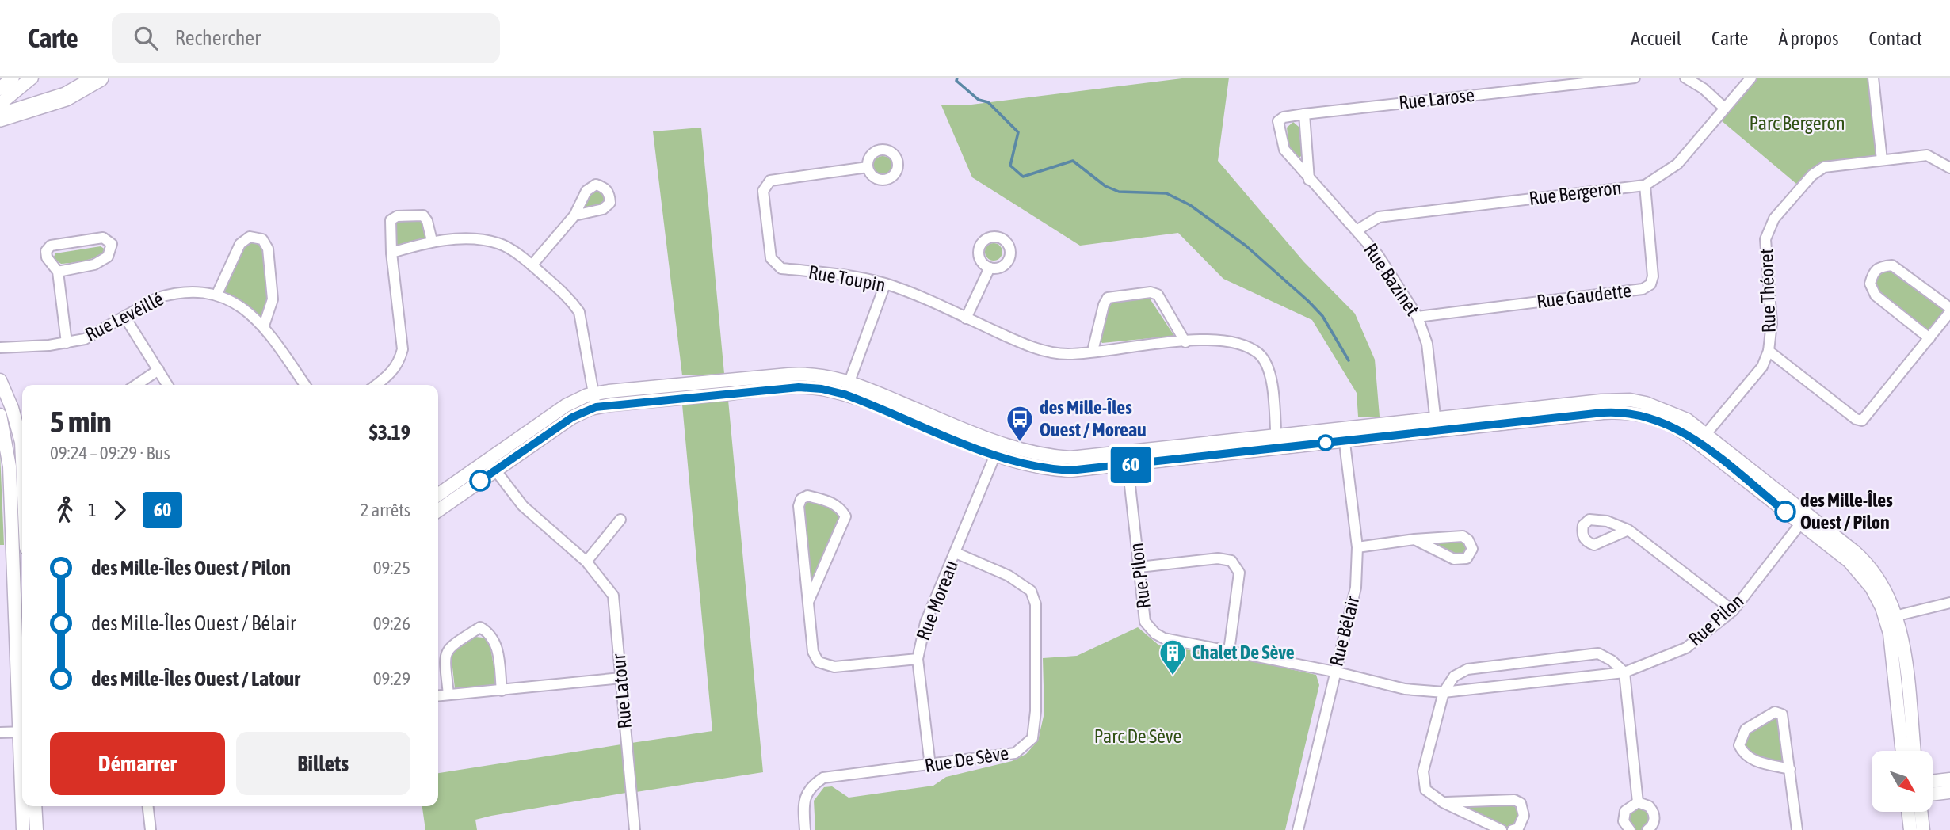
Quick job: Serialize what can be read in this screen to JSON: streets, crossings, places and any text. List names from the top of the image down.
{
  "streets": {
    "street": [
      "Rue Larose",
      "Rue Bergeron",
      "Rue Toupin",
      "Rue Bazinet",
      "Rue Théoret",
      "Rue Gaudette",
      "Rue Levéillé",
      "Rue Pilon",
      "Rue Moreau",
      "Rue Bélair",
      "Rue Latour",
      "Rue De Sève"
    ]
  },
  "crossings": [
    ["Rue Larose", "Rue Bazinet"],
    ["Rue Bergeron", "Rue Bazinet"],
    ["Rue Bergeron", "Rue Gaudette"],
    ["Rue Bazinet", "Rue Gaudette"],
    ["Rue Pilon", "Rue Bélair"],
    ["Rue Moreau", "Rue De Sève"]
  ],
  "parks": ["Parc Bergeron", "Parc De Sève"],
  "places": {
    "bus stop": ["des Mille-Îles Ouest / Moreau"],
    "other": ["des Mille-Îles Ouest / Pilon"],
    "building": ["Chalet De Sève"]
  },
  "lines": ["bus line 60"],
  "north": "bottom right",
  "page": {
    "header": "Carte",
    "search": "Rechercher",
    "nav": [
      "Accueil",
      "Carte",
      "À propos",
      "Contact"
    ],
    "on_map": "60",
    "heading": ["5 min", "09:24 – 09:29 · Bus", "$3.19"],
    "legs": ["1", "60", "2 arrêts"],
    "list": [
      {
        "name": "des Mille-Îles Ouest / Pilon",
        "value": "09:25"
      },
      {
        "name": "des Mille-Îles Ouest / Bélair",
        "value": "09:26"
      },
      {
        "name": "des Mille-Îles Ouest / Latour",
        "value": "09:29"
      }
    ],
    "buttons": ["Démarrer", "Billets"]
  }
}
